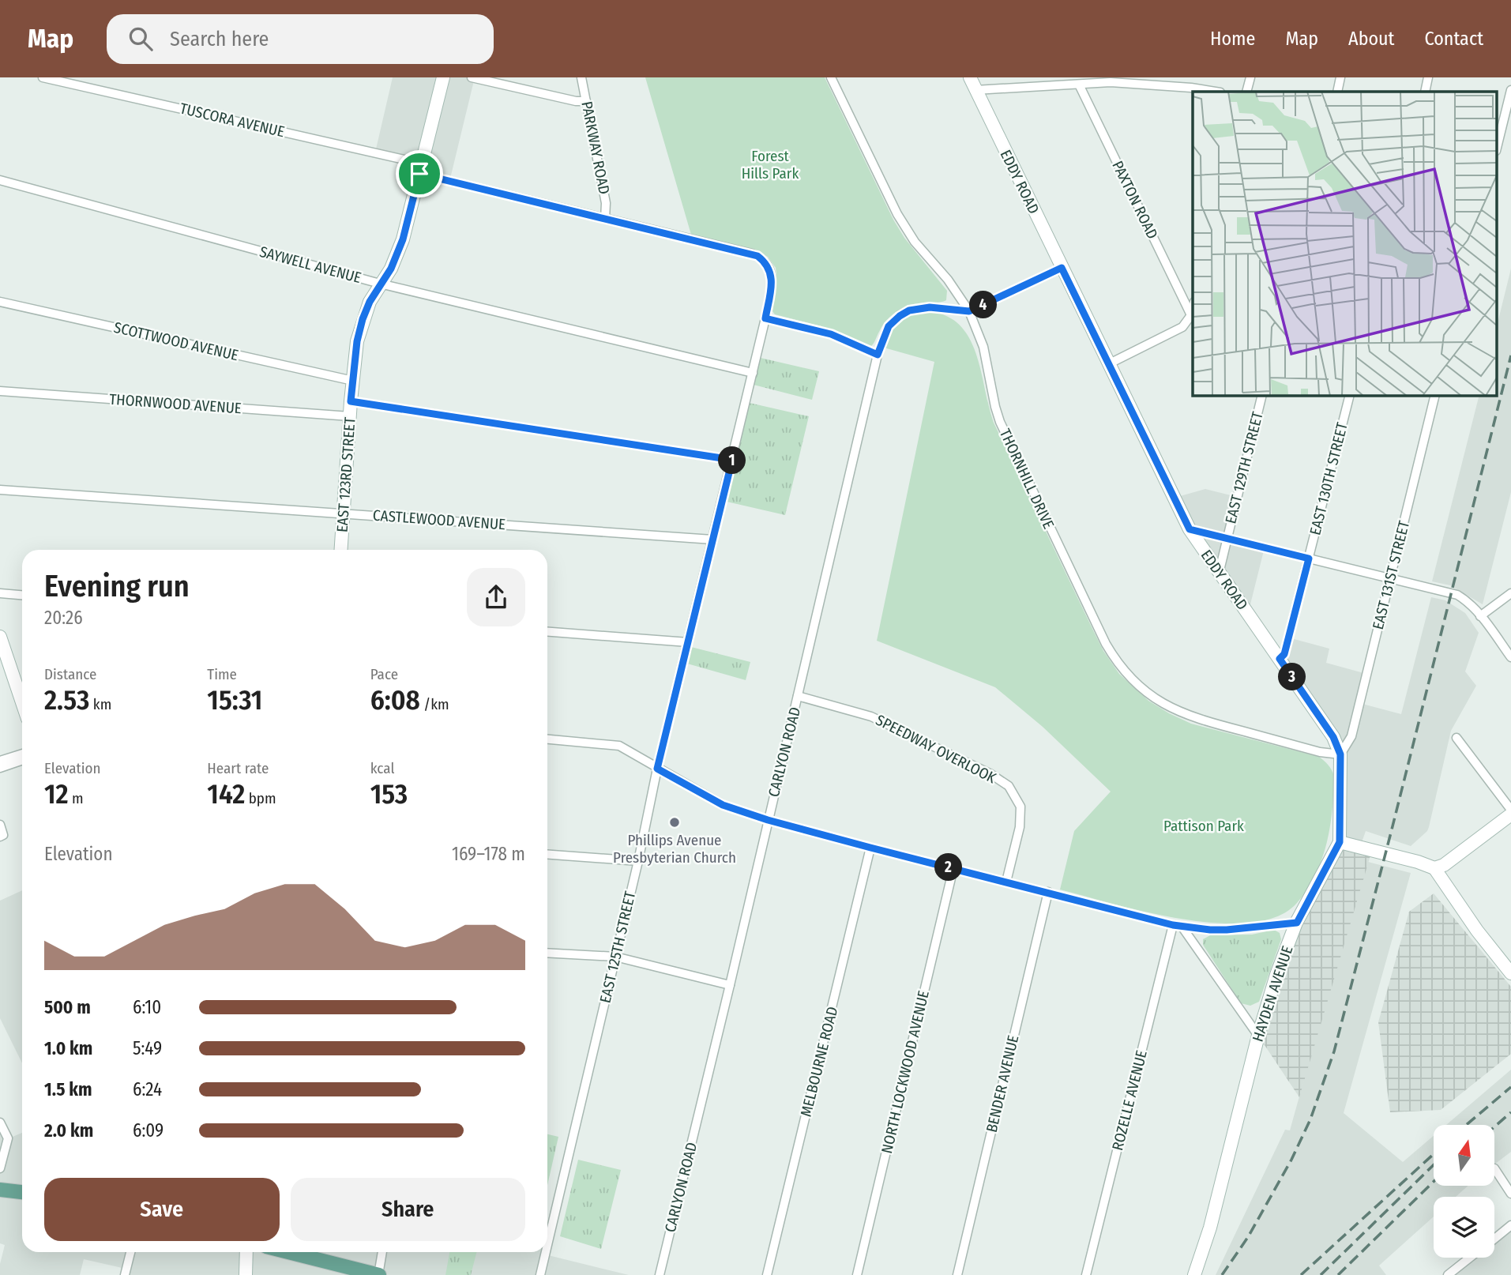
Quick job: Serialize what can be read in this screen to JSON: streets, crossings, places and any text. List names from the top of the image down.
{
  "streets": {
    "street": [
      "TUSCORA AVENUE",
      "PARKWAY ROAD",
      "EDDY ROAD",
      "PAXTON ROAD",
      "SAYWELL AVENUE",
      "SCOTTWOOD AVENUE",
      "THORNWOOD AVENUE",
      "EAST 129TH STREET",
      "EAST 123RD STREET",
      "THORNHILL DRIVE",
      "EAST 130TH STREET",
      "CASTLEWOOD AVENUE",
      "EAST 131ST STREET",
      "SPEEDWAY OVERLOOK",
      "CARLYON ROAD",
      "EAST 125TH STREET",
      "HAYDEN AVENUE",
      "MELBOURNE ROAD",
      "NORTH LOCKWOOD AVENUE",
      "BENDER AVENUE",
      "ROZELLE AVENUE"
    ]
  },
  "crossings": [
    ["TUSCORA AVENUE", "PARKWAY ROAD"],
    ["TUSCORA AVENUE", "EAST 123RD STREET"],
    ["TUSCORA AVENUE", "EAST 125TH STREET"],
    ["EDDY ROAD", "EAST 129TH STREET"],
    ["EDDY ROAD", "THORNHILL DRIVE"],
    ["EDDY ROAD", "EAST 130TH STREET"],
    ["EDDY ROAD", "EAST 131ST STREET"],
    ["EDDY ROAD", "HAYDEN AVENUE"],
    ["SAYWELL AVENUE", "EAST 123RD STREET"],
    ["SAYWELL AVENUE", "EAST 125TH STREET"],
    ["SCOTTWOOD AVENUE", "EAST 123RD STREET"],
    ["THORNWOOD AVENUE", "EAST 123RD STREET"],
    ["EAST 123RD STREET", "CASTLEWOOD AVENUE"],
    ["THORNHILL DRIVE", "EAST 131ST STREET"],
    ["THORNHILL DRIVE", "CARLYON ROAD"],
    ["CASTLEWOOD AVENUE", "EAST 125TH STREET"],
    ["SPEEDWAY OVERLOOK", "CARLYON ROAD"]
  ],
  "parks": ["Forest Hills Park", "Pattison Park"],
  "places": ["Phillips Avenue Presbyterian Church"],
  "north": "top",
  "page": {
    "header": "Map",
    "search": "Search here",
    "nav": [
      "Home",
      "Map",
      "About",
      "Contact"
    ],
    "pins": [
      "4",
      "1",
      "3",
      "2"
    ],
    "heading": ["Evening run", "20:26"],
    "stats": [
      ["Distance", "2.53 km"],
      ["Time", "15:31"],
      ["Pace", "6:08 /km"],
      ["Elevation", "12 m"],
      ["Heart rate", "142 bpm"],
      ["kcal", "153"]
    ],
    "chart": ["Elevation", "169–178 m"],
    "list": [
      {
        "name": "500 m",
        "note": "6:10"
      },
      {
        "name": "1.0 km",
        "note": "5:49"
      },
      {
        "name": "1.5 km",
        "note": "6:24"
      },
      {
        "name": "2.0 km",
        "note": "6:09"
      }
    ],
    "buttons": ["Save", "Share"]
  }
}
